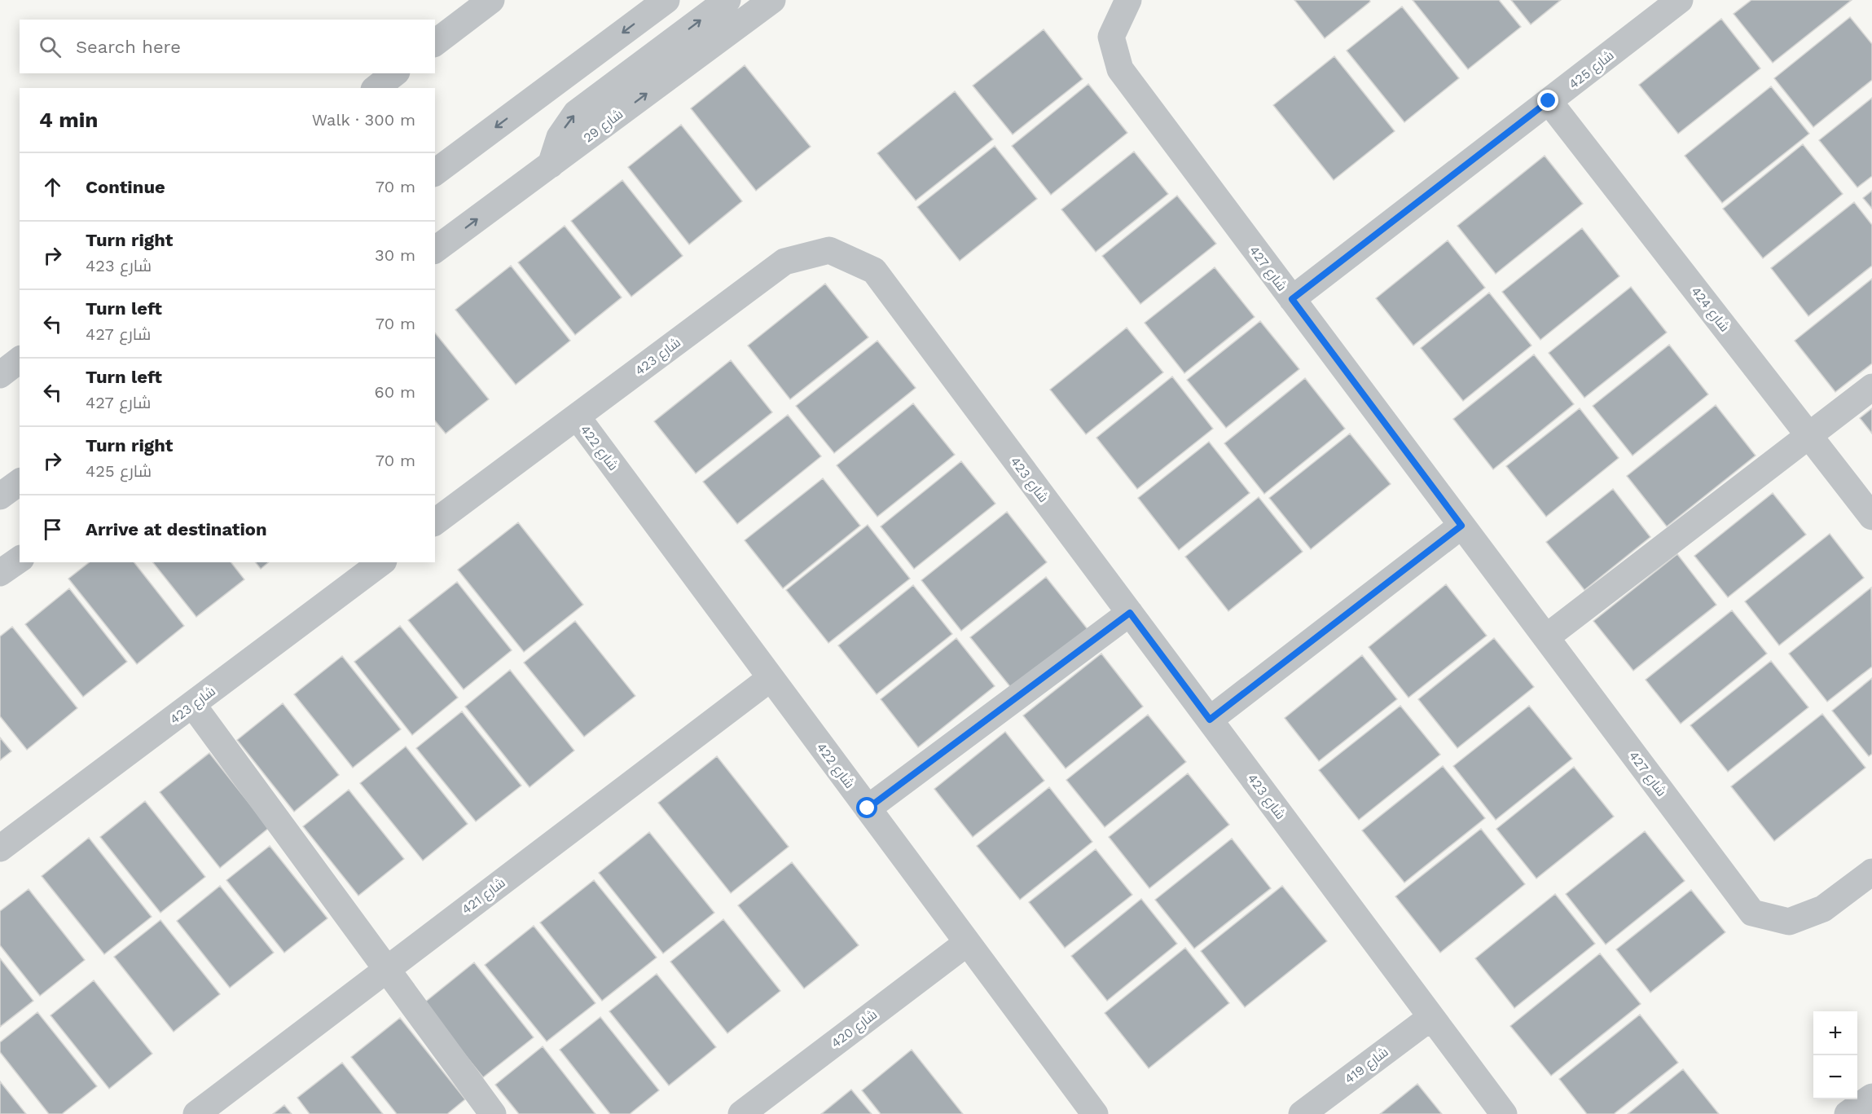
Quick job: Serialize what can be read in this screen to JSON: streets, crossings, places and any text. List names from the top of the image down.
{
  "streets": {
    "street": [
      "شارع 425",
      "شارع 29",
      "شارع 427",
      "شارع 424",
      "شارع 423",
      "شارع 422",
      "شارع 421",
      "شارع 420",
      "شارع 419"
    ]
  },
  "crossings": [
    ["شارع 425", "شارع 427"],
    ["شارع 425", "شارع 424"],
    ["شارع 423", "شارع 422"],
    ["شارع 423", "شارع 419"],
    ["شارع 422", "شارع 421"],
    ["شارع 422", "شارع 420"]
  ],
  "page": {
    "search": "Search here",
    "heading": ["4 min", "Walk · 300 m"],
    "list": [
      ["Continue", "70 m"],
      ["Turn right", "شارع 423", "30 m"],
      ["Turn left", "شارع 427", "70 m"],
      ["Turn left", "شارع 427", "60 m"],
      ["Turn right", "شارع 425", "70 m"],
      "Arrive at destination"
    ],
    "map_buttons": ["+", "−"]
  }
}
